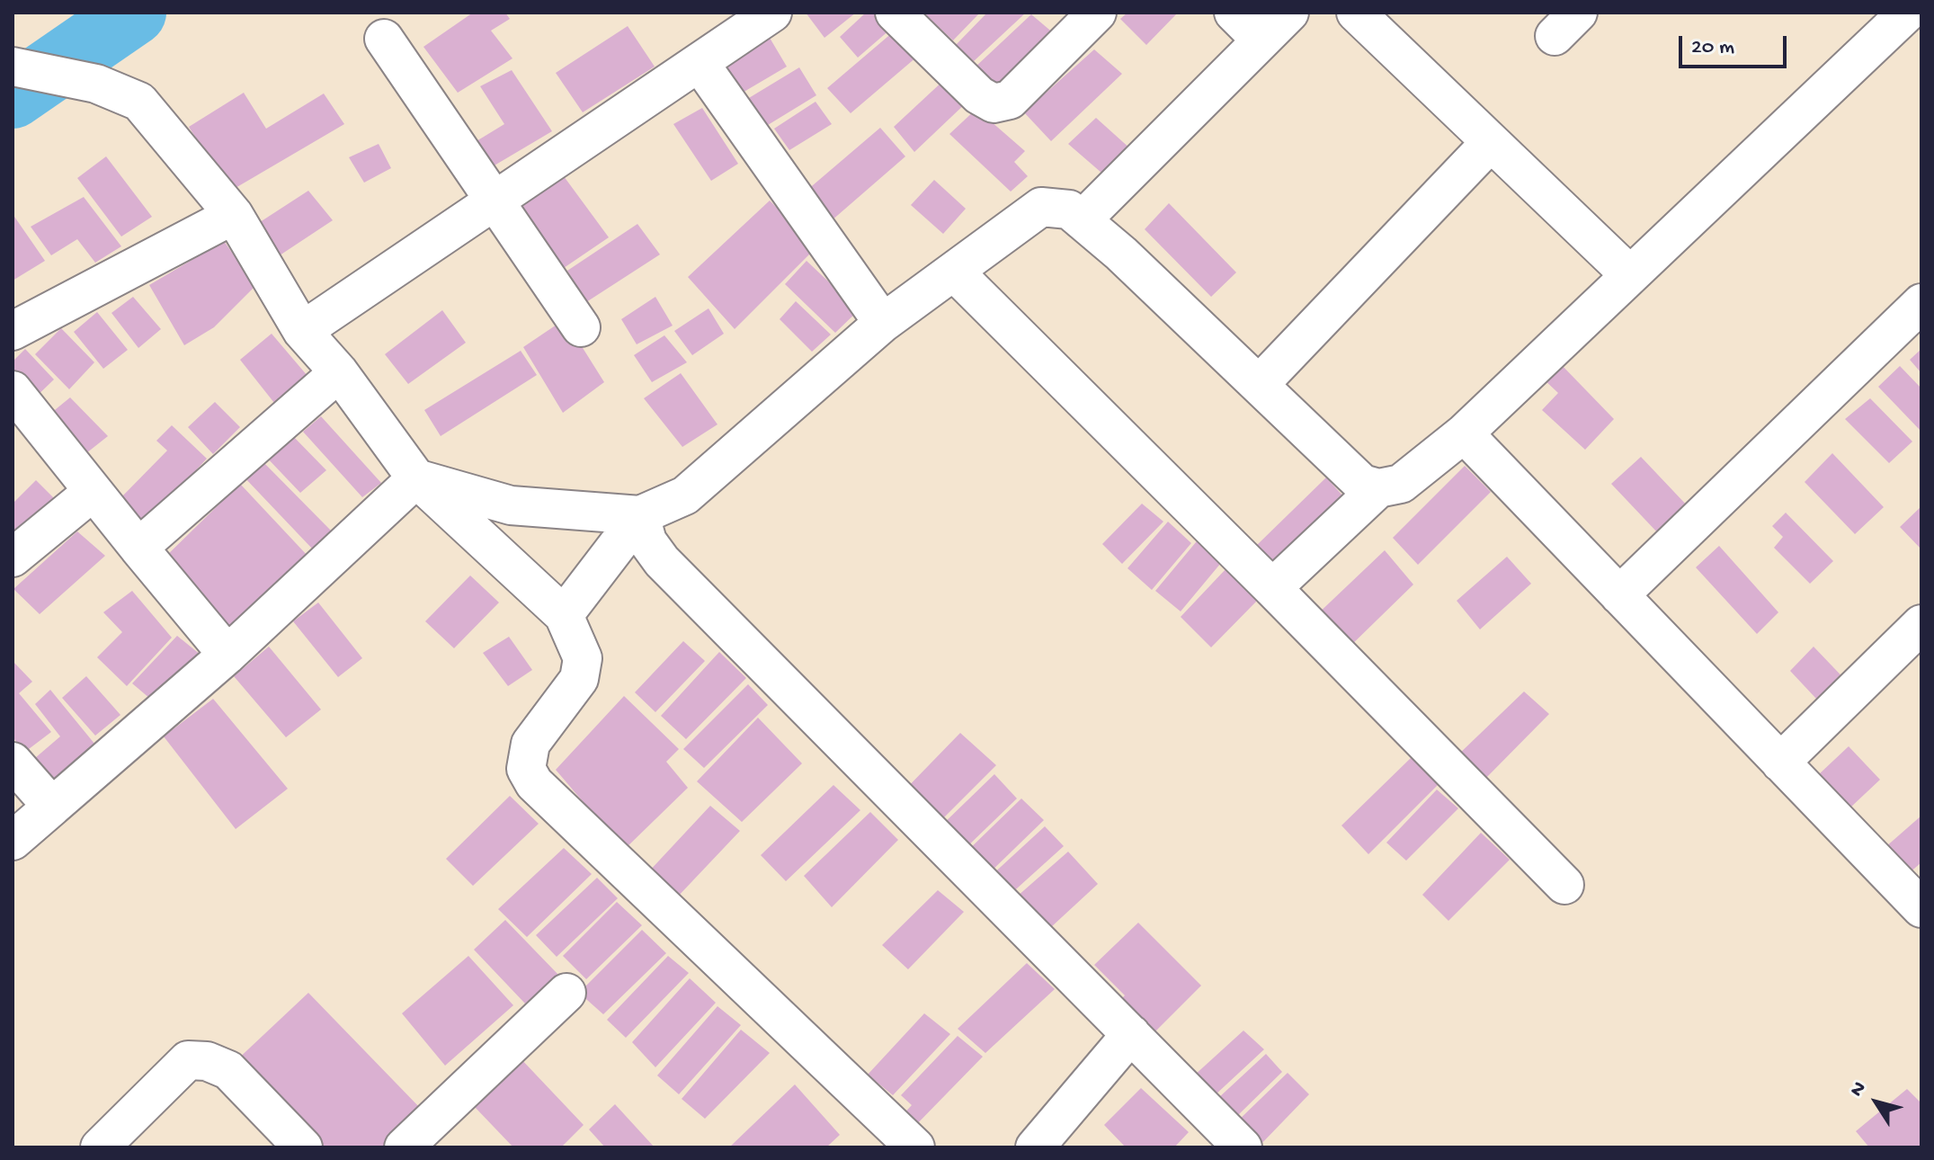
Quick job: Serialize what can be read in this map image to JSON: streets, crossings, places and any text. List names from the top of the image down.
{
  "scale_bar": "20 m",
  "north": "top left"
}
